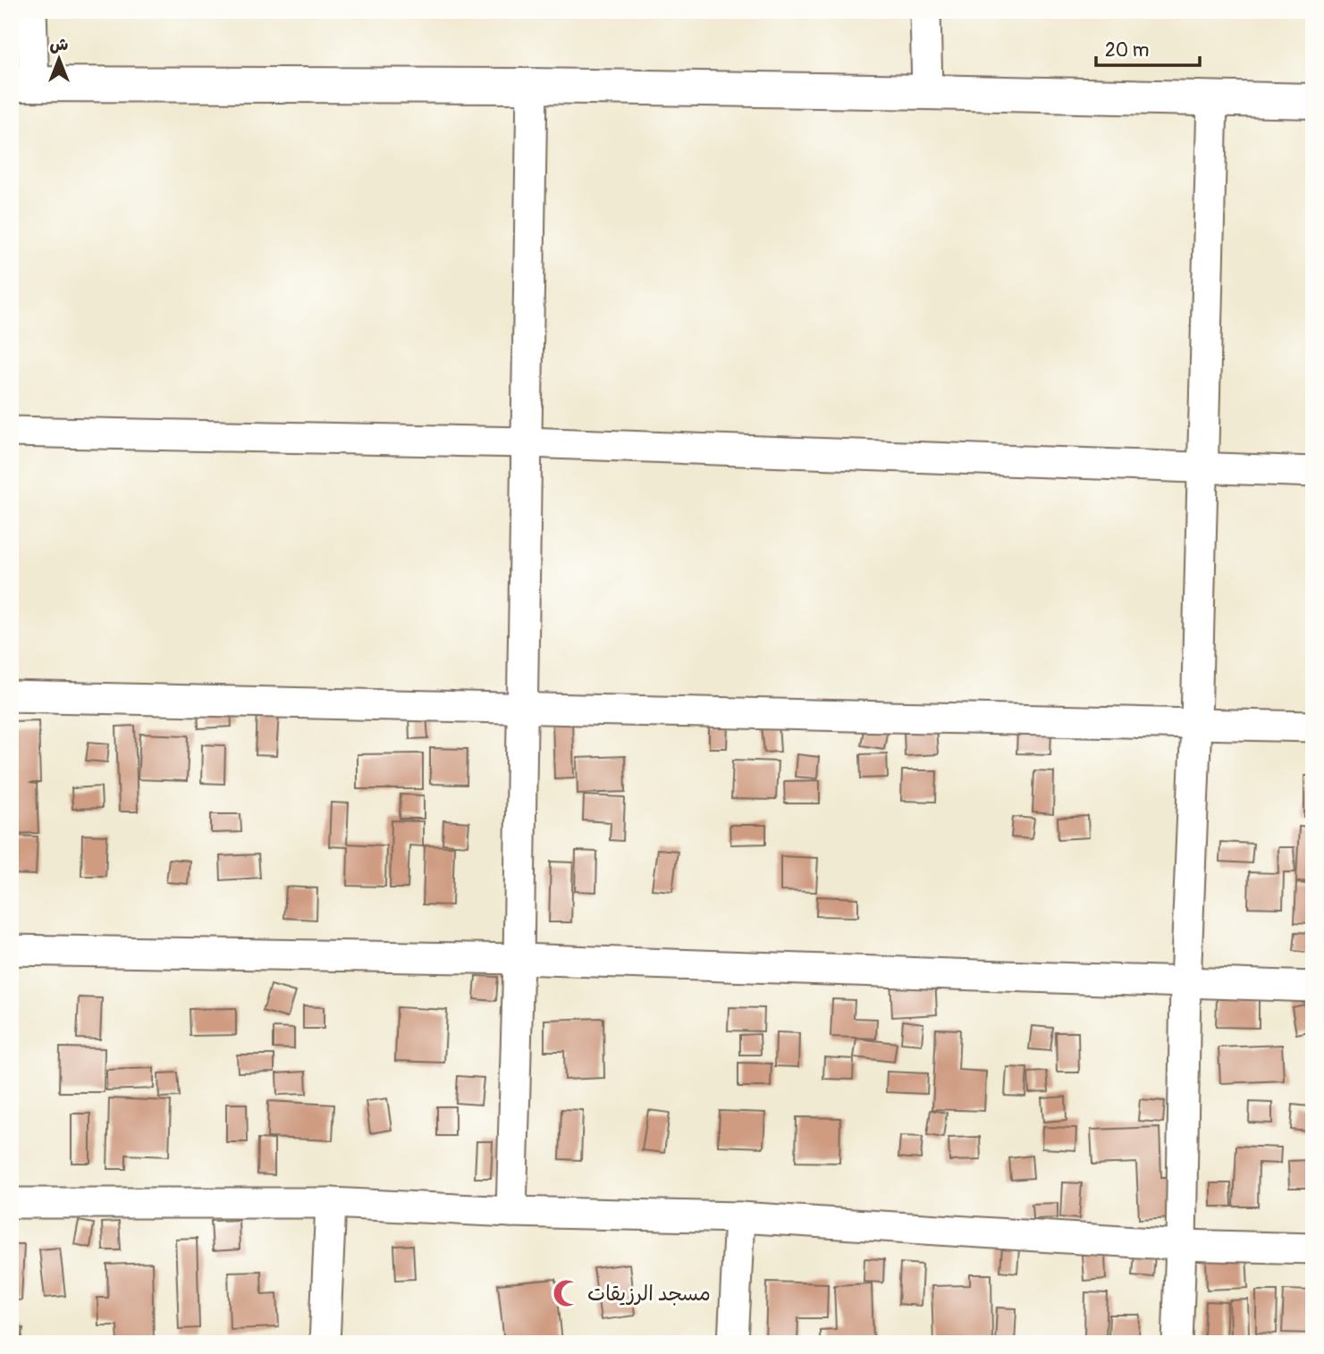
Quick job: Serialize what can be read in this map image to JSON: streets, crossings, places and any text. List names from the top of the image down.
{
  "places": {
    "mosque": ["مسجد الرزيقات"]
  },
  "scale_bar": "20 m",
  "north": "top"
}
